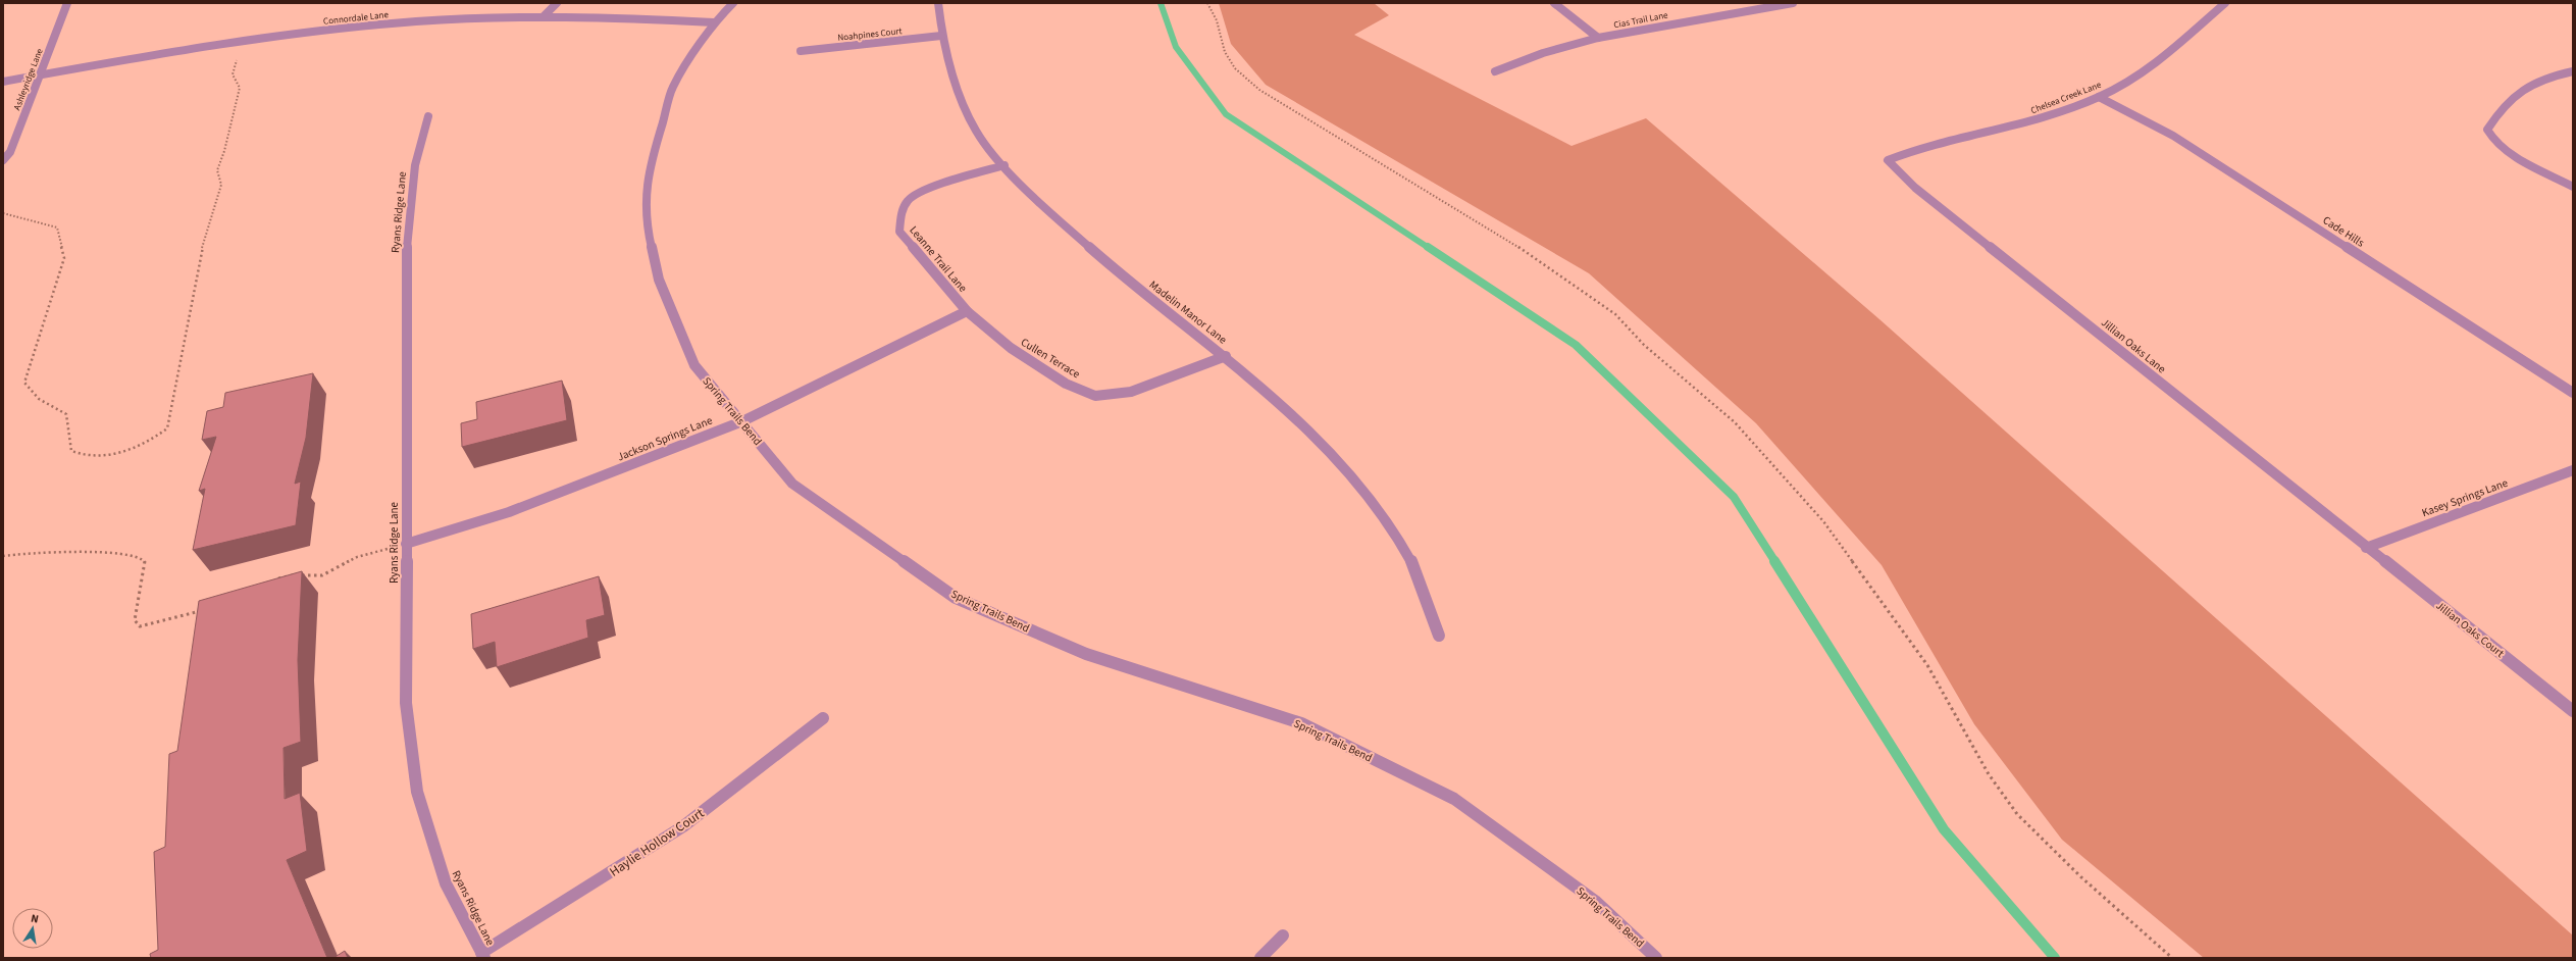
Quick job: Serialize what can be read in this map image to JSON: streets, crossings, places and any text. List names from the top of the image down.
{
  "streets": {
    "street": [
      "Connordale Lane",
      "Cias Trail Lane",
      "Noahpines Court",
      "Ashleyridge Lane",
      "Chelsea Creek Lane",
      "Ryans Ridge Lane",
      "Cade Hills",
      "Leanne Trail Lane",
      "Madelin Manor Lane",
      "Jillian Oaks Lane",
      "Cullen Terrace",
      "Spring Trails Bend",
      "Jackson Springs Lane",
      "Kasey Springs Lane",
      "Jillian Oaks Court",
      "Haylie Hollow Court"
    ]
  },
  "crossings": [
    ["Connordale Lane", "Ashleyridge Lane"],
    ["Connordale Lane", "Spring Trails Bend"],
    ["Noahpines Court", "Madelin Manor Lane"],
    ["Chelsea Creek Lane", "Cade Hills"],
    ["Chelsea Creek Lane", "Jillian Oaks Lane"],
    ["Ryans Ridge Lane", "Jackson Springs Lane"],
    ["Ryans Ridge Lane", "Haylie Hollow Court"],
    ["Leanne Trail Lane", "Madelin Manor Lane"],
    ["Leanne Trail Lane", "Cullen Terrace"],
    ["Leanne Trail Lane", "Jackson Springs Lane"],
    ["Madelin Manor Lane", "Cullen Terrace"],
    ["Jillian Oaks Lane", "Kasey Springs Lane"],
    ["Jillian Oaks Lane", "Jillian Oaks Court"],
    ["Cullen Terrace", "Jackson Springs Lane"],
    ["Spring Trails Bend", "Jackson Springs Lane"],
    ["Kasey Springs Lane", "Jillian Oaks Court"]
  ],
  "north": "top"
}
